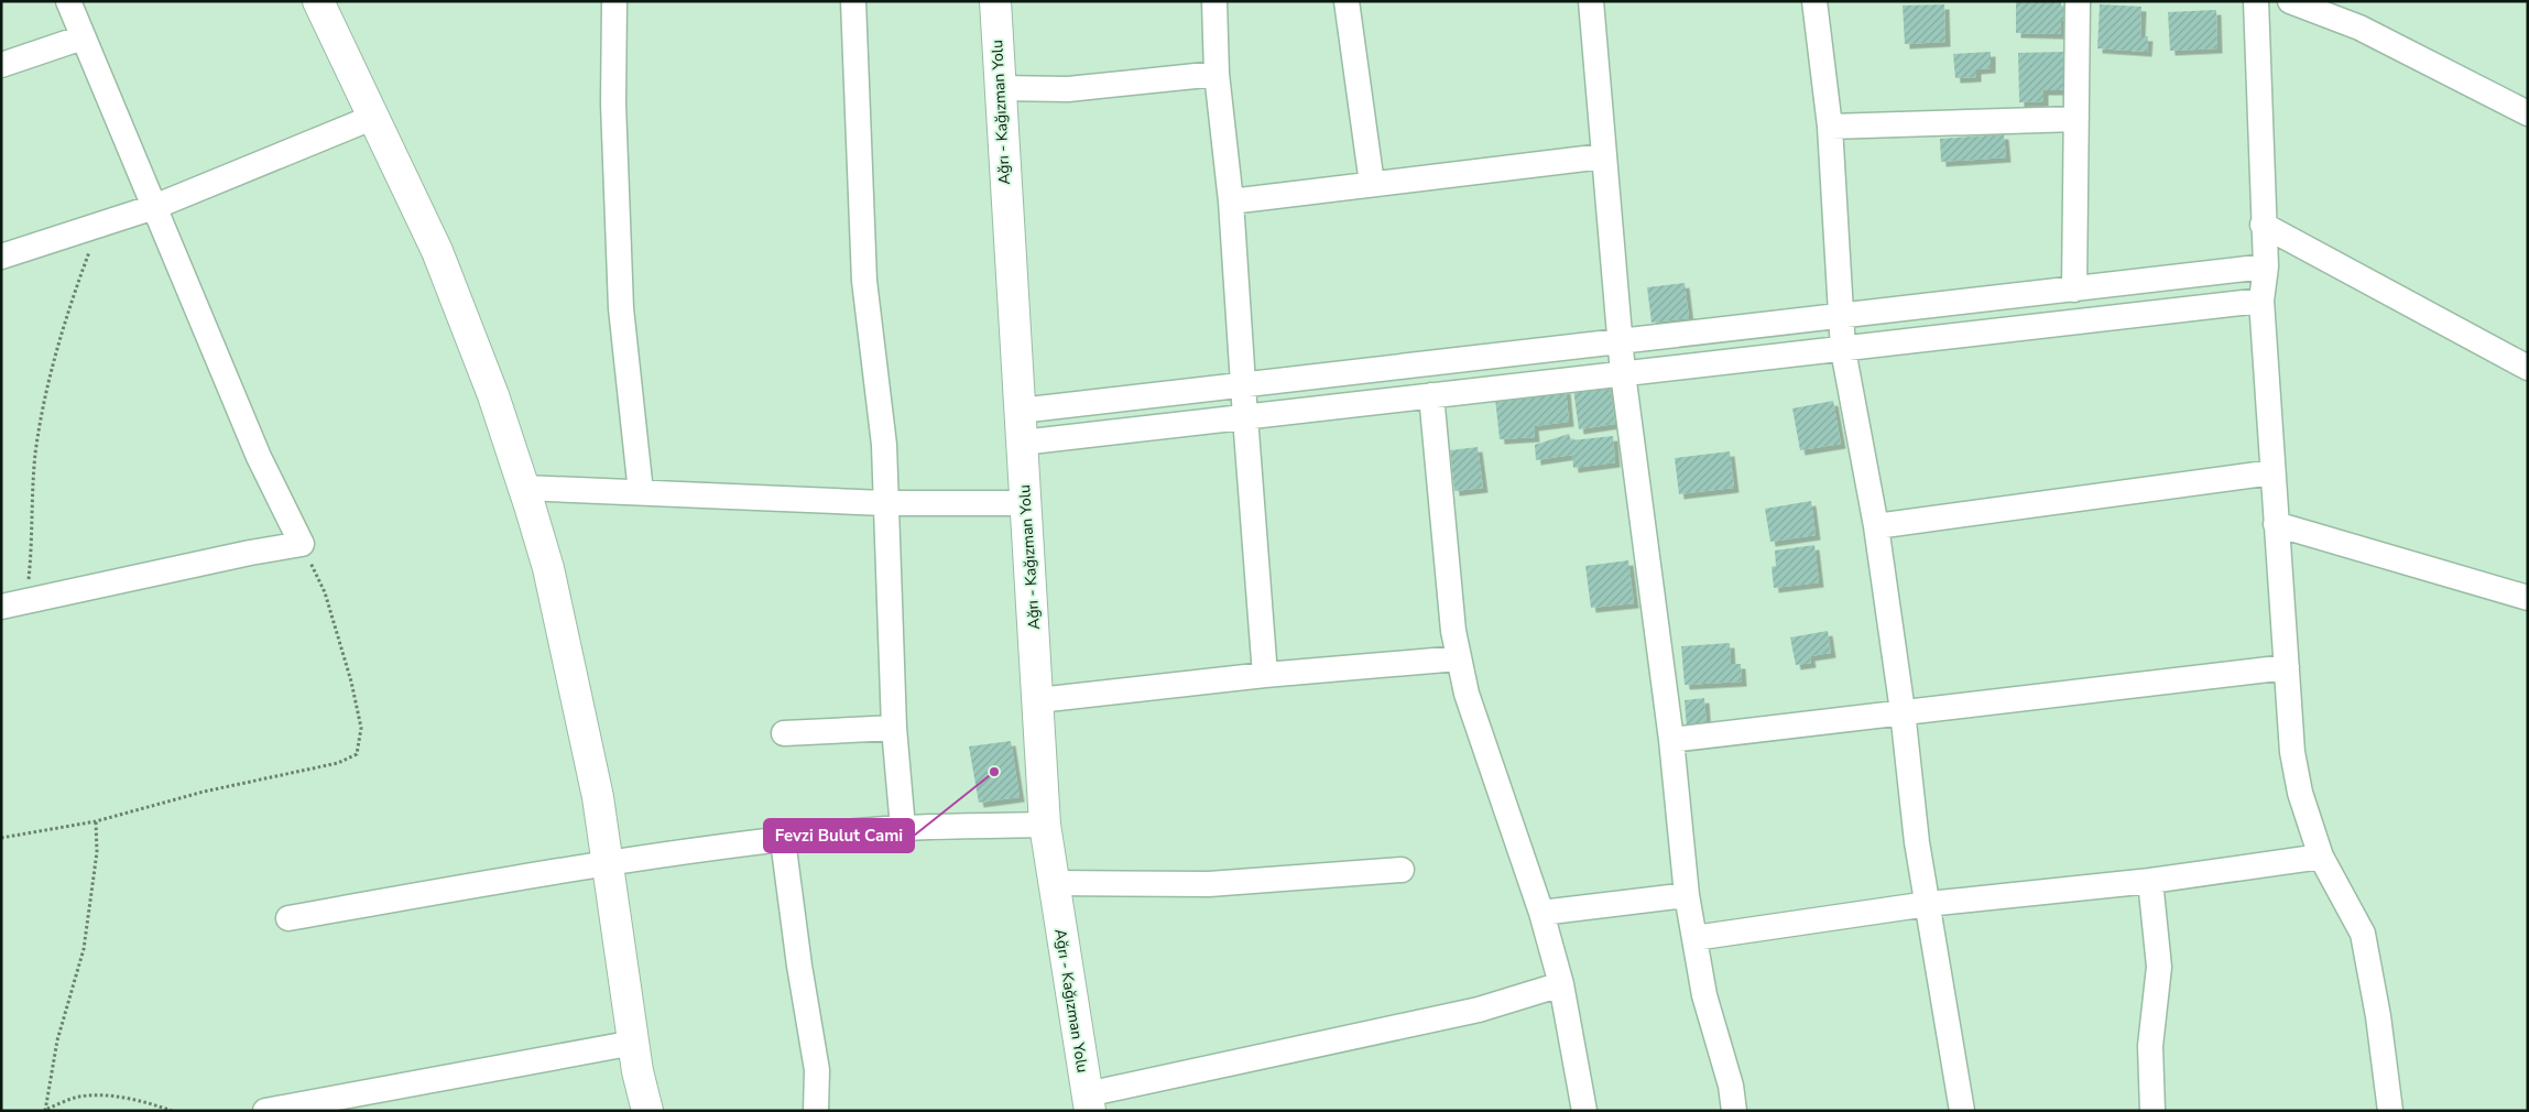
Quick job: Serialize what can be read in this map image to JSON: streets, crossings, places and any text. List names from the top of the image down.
{
  "streets": {
    "street": ["Ağrı - Kağızman Yolu"]
  },
  "places": ["Fevzi Bulut Cami"]
}
